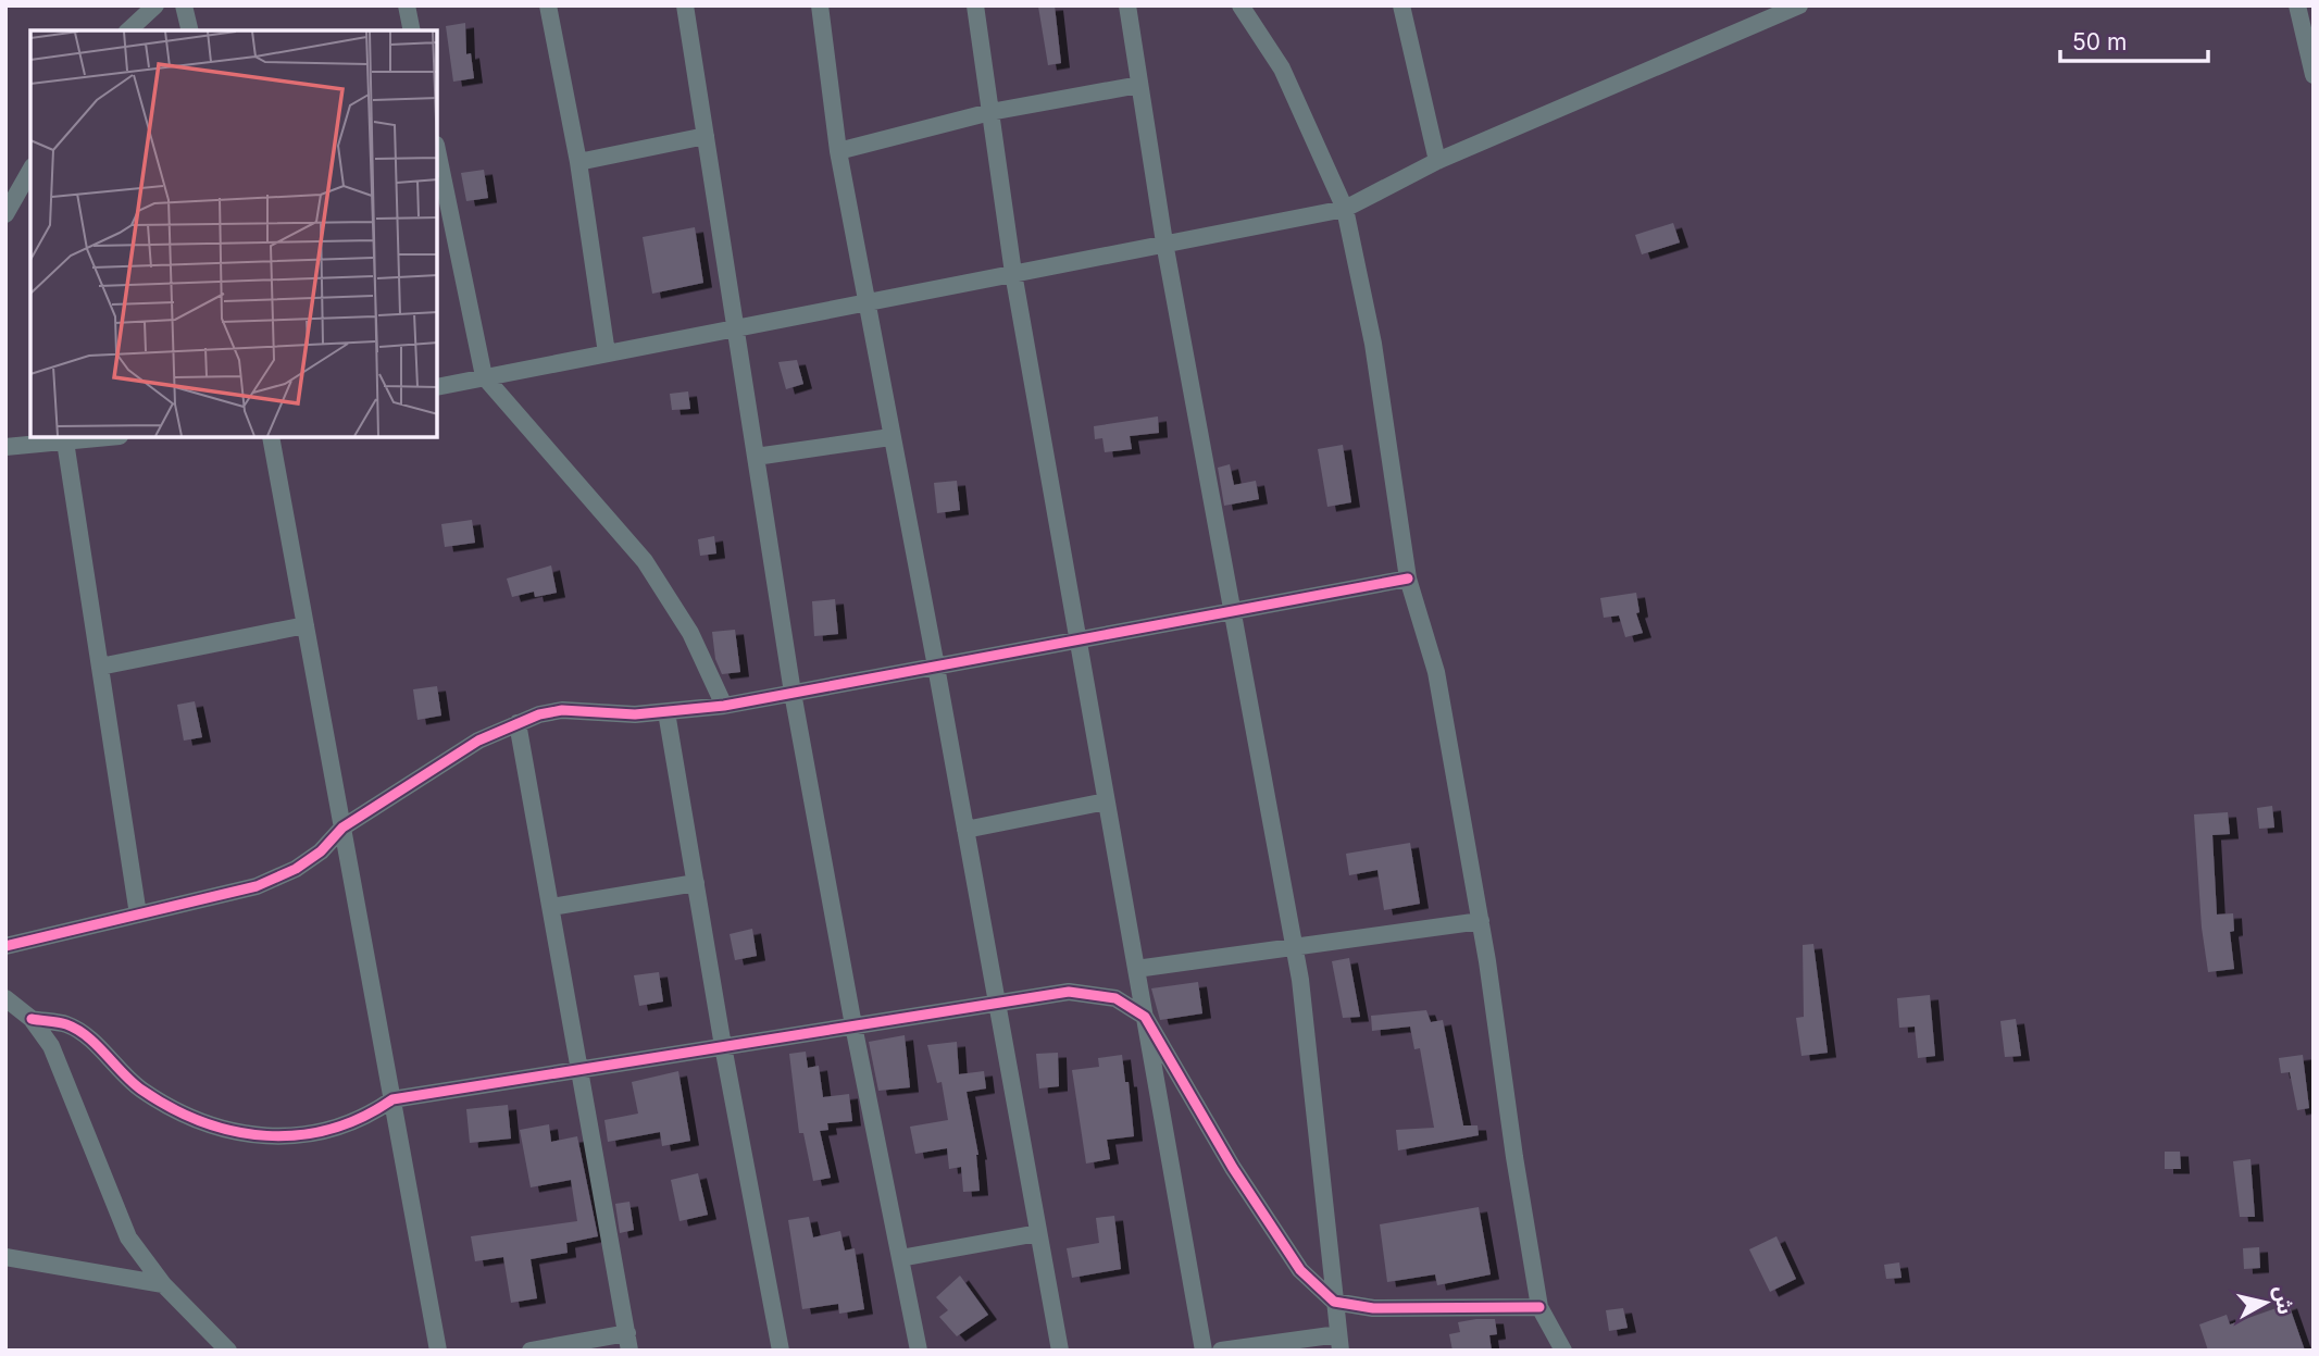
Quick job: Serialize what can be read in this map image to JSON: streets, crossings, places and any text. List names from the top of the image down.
{
  "scale_bar": "50 m",
  "north": "right"
}
